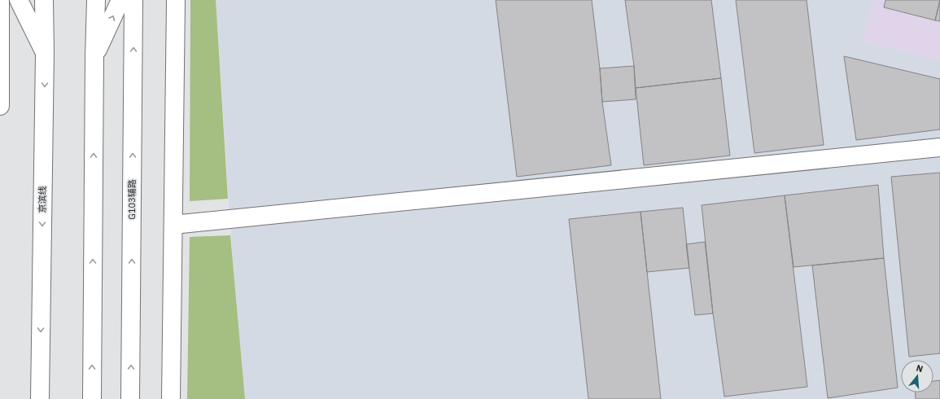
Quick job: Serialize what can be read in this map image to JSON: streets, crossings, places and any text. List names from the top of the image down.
{
  "streets": {
    "main road": ["京滨线", "G103辅路"]
  },
  "north": "top"
}
